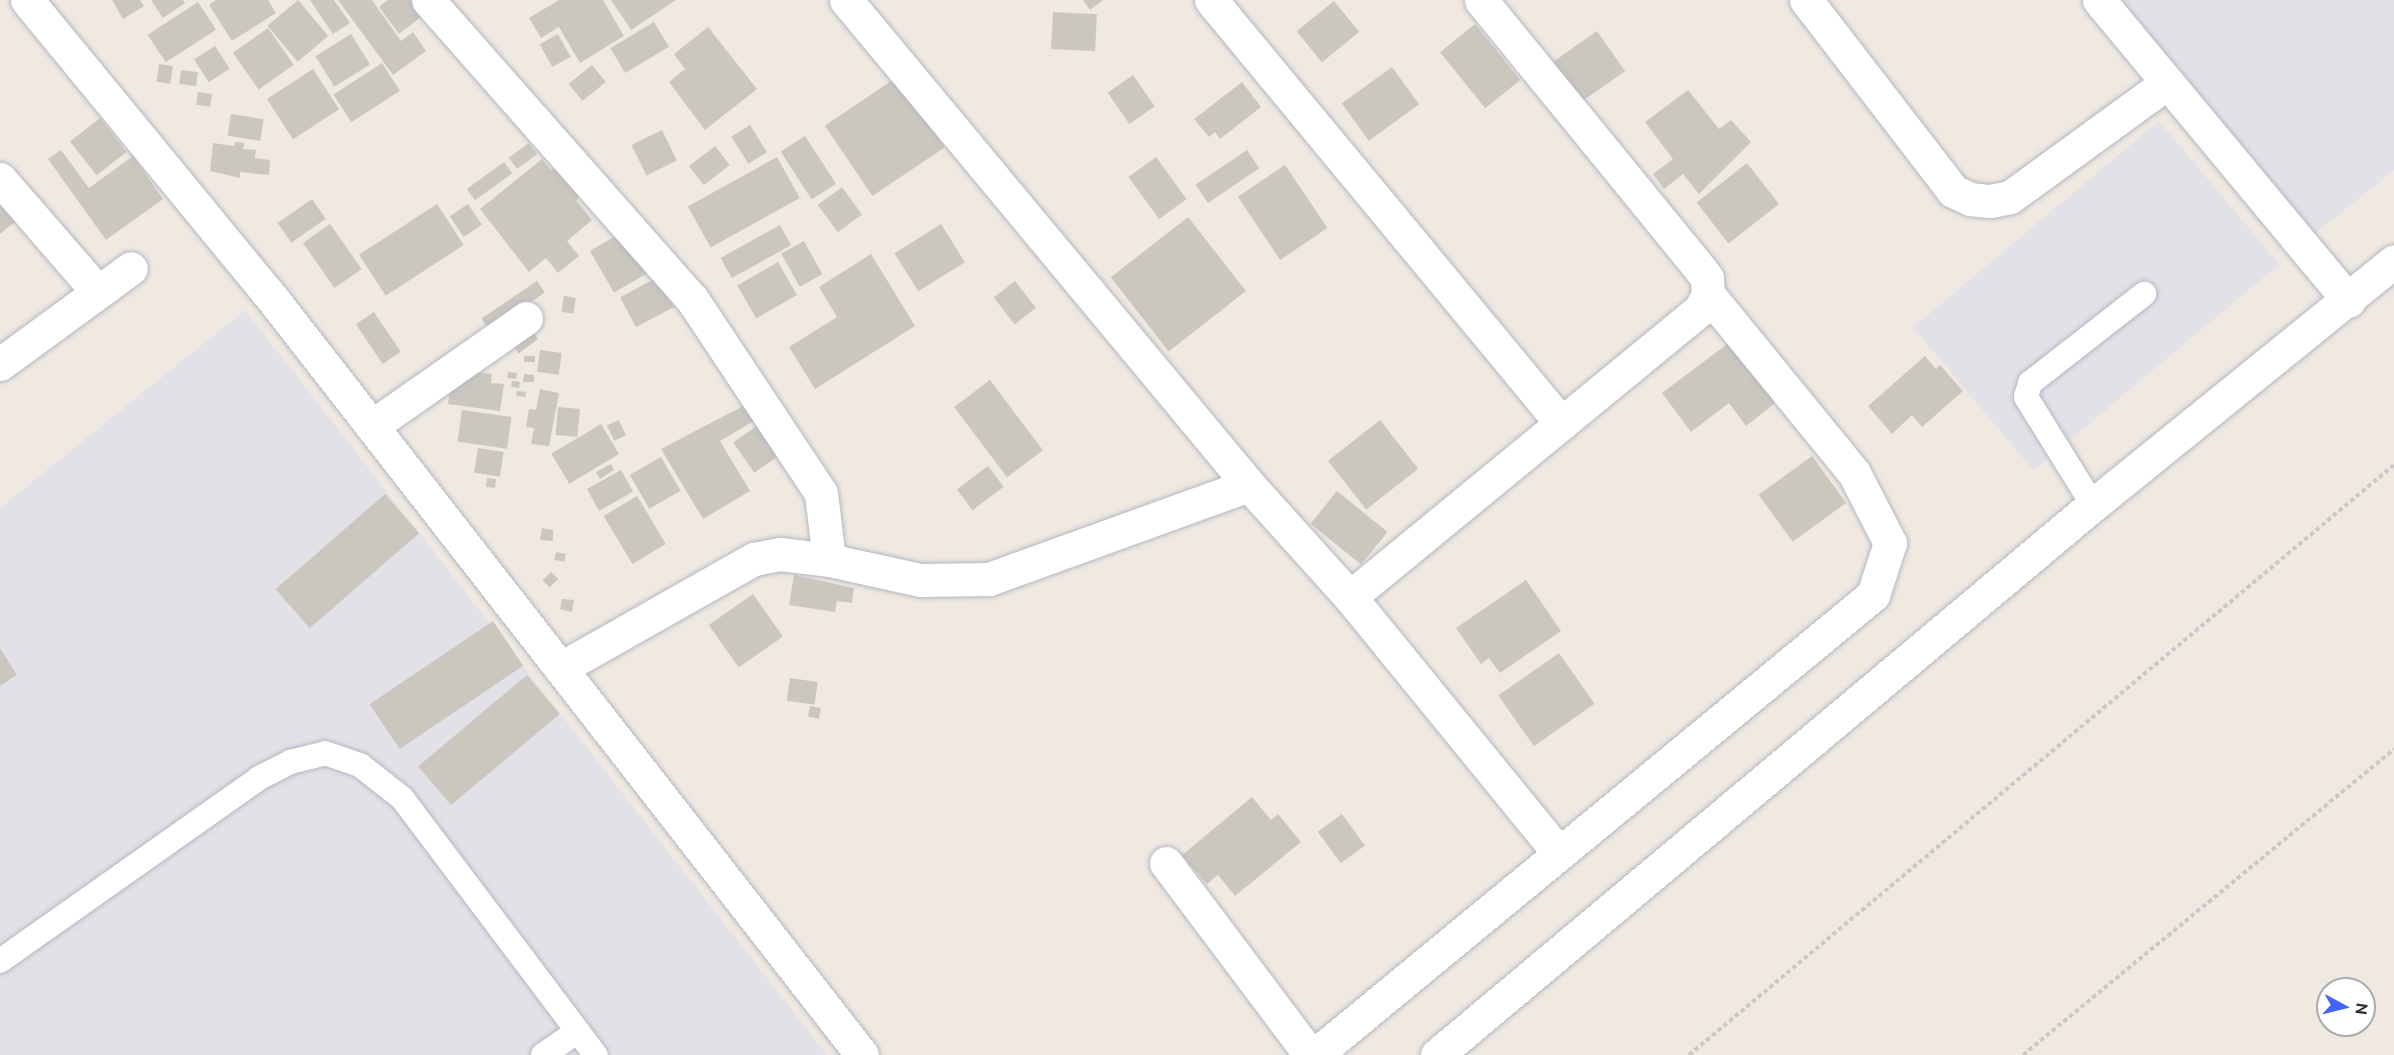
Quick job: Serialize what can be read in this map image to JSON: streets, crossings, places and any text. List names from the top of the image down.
{
  "north": "right"
}
